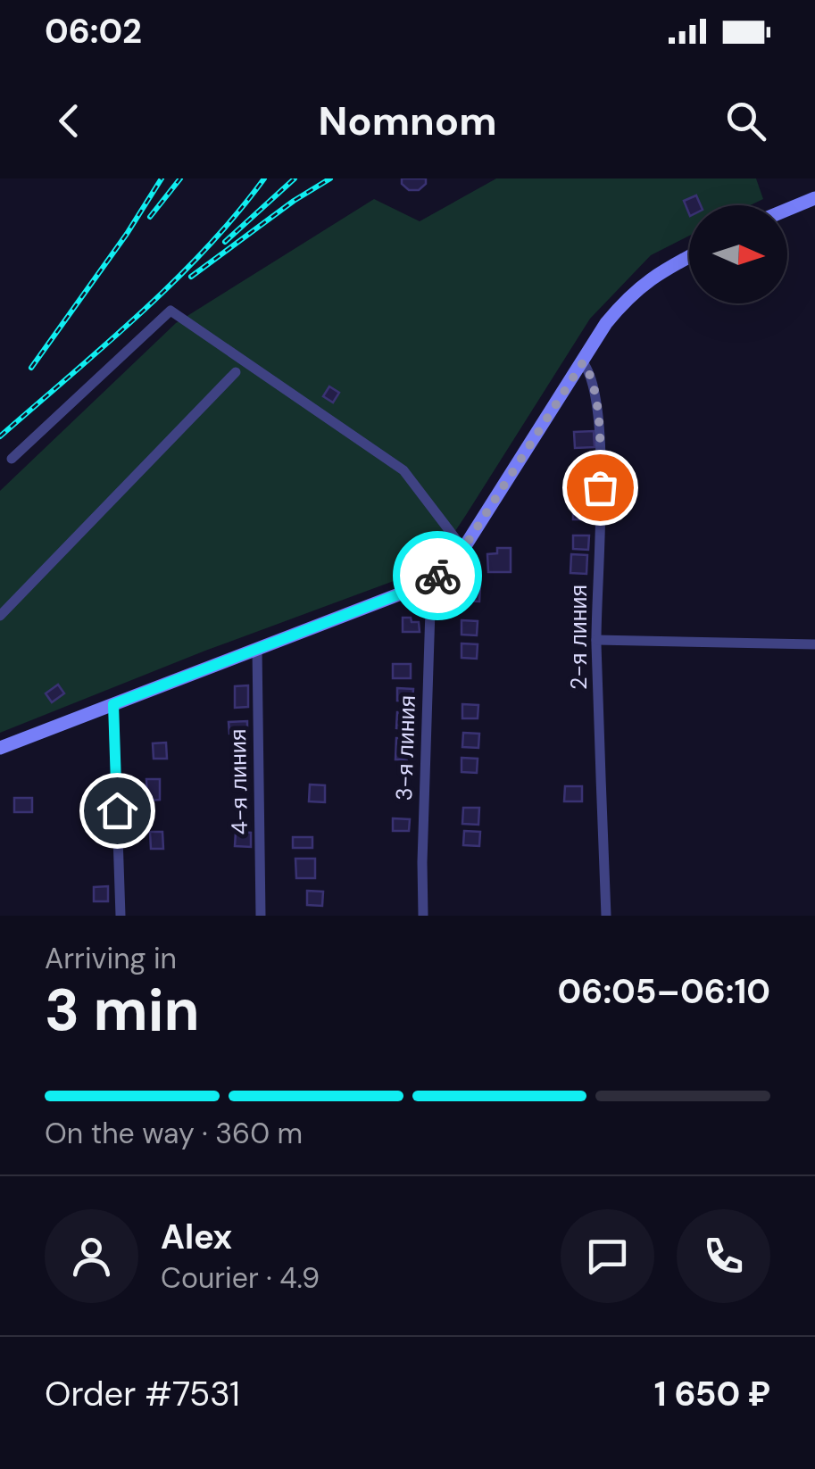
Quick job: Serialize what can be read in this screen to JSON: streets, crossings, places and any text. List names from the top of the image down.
{
  "streets": {
    "street": ["2-я линия", "3-я линия", "4-я линия"]
  },
  "north": "right",
  "page": {
    "status": "06:02",
    "header": "Nomnom",
    "heading": ["3 min", "Arriving in", "06:05–06:10"],
    "panel": [
      "Alex",
      "Courier · 4.9",
      "Order #7531",
      "1 650 ₽"
    ],
    "bar": "On the way · 360 m"
  }
}
